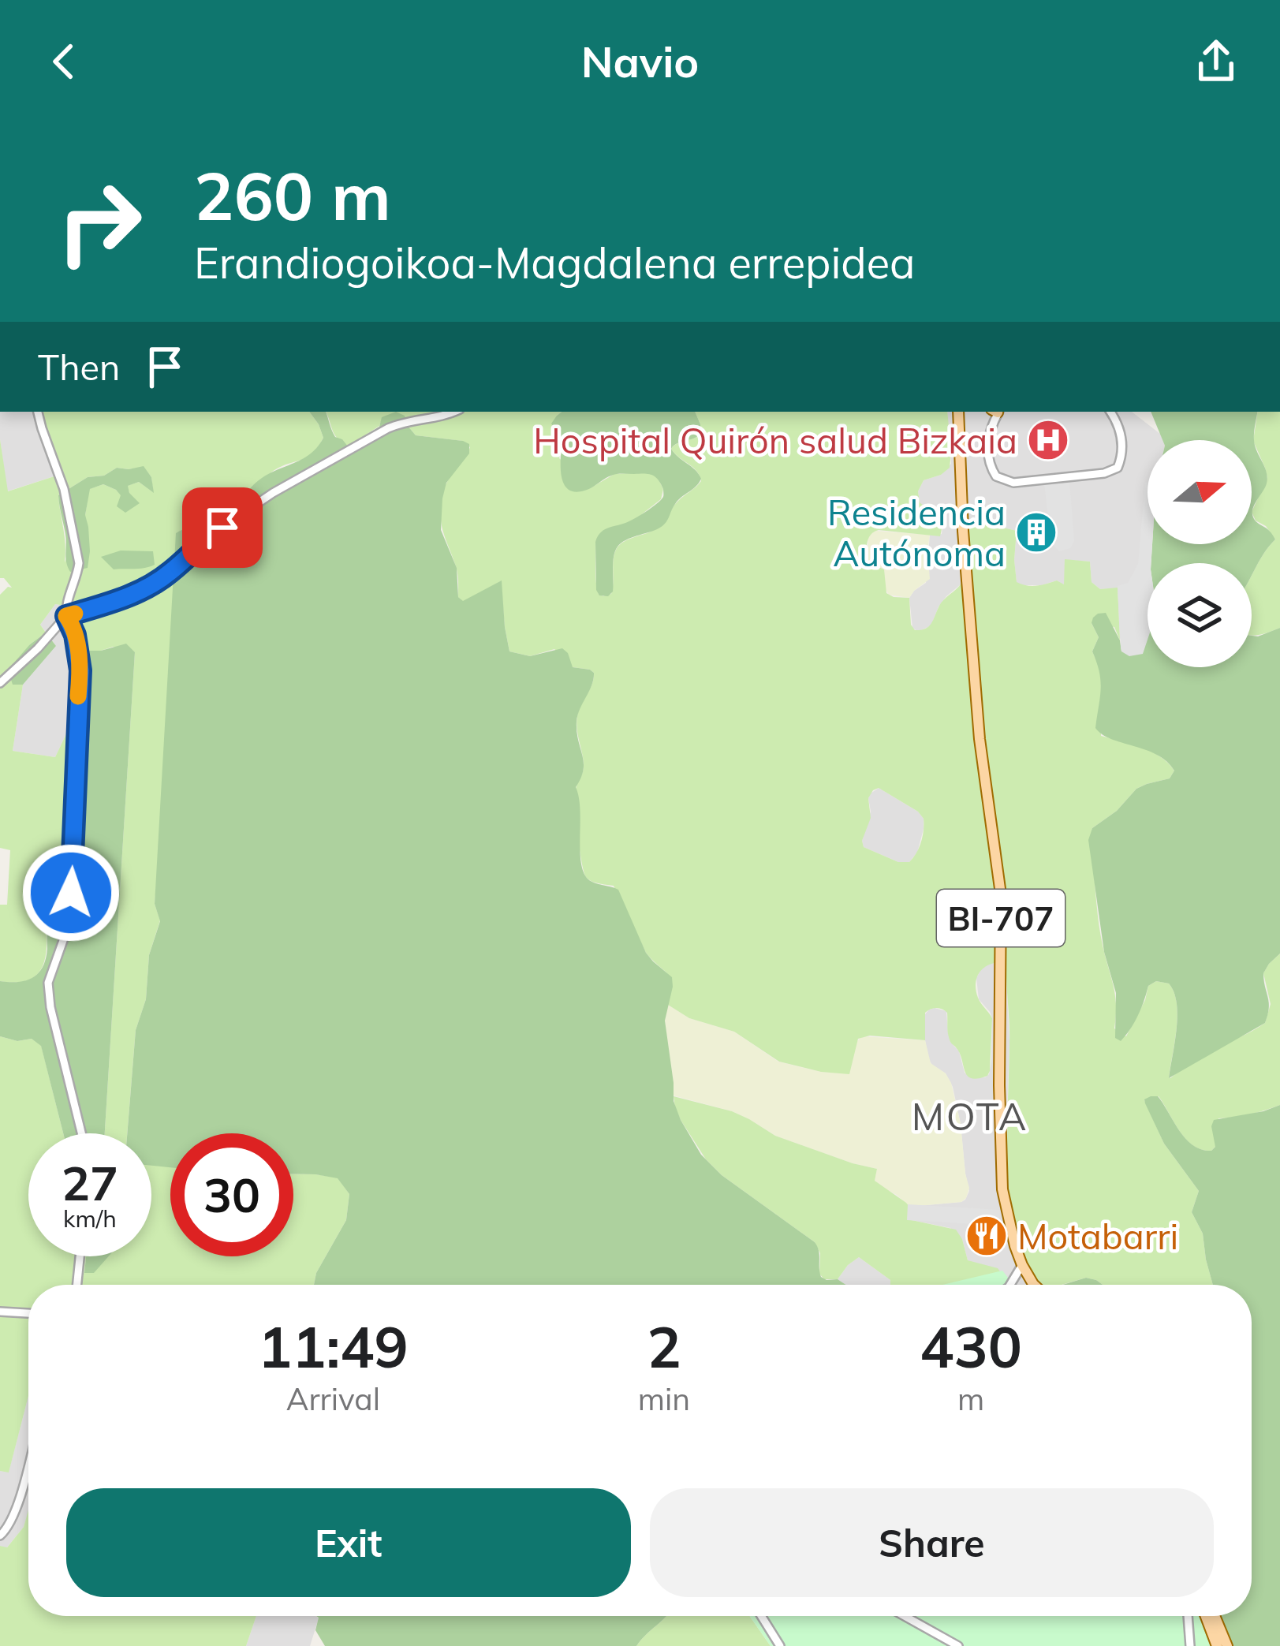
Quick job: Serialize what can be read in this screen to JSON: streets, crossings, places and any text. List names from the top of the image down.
{
  "streets": {
    "main road": ["BI-707"]
  },
  "districts": ["MOTA"],
  "places": {
    "hospital": ["Hospital Quirón salud Bizkaia"],
    "building": ["Residencia Autónoma"],
    "restaurant": ["Motabarri"]
  },
  "north": "right",
  "page": {
    "header": "Navio",
    "turn": ["260 m", "Erandiogoikoa-Magdalena errepidea"],
    "then": "Then",
    "speed": "27 km/h",
    "limit": "30",
    "eta": [
      "11:49",
      "Arrival",
      "2",
      "min",
      "430",
      "m"
    ],
    "buttons": ["Exit", "Share"]
  }
}
